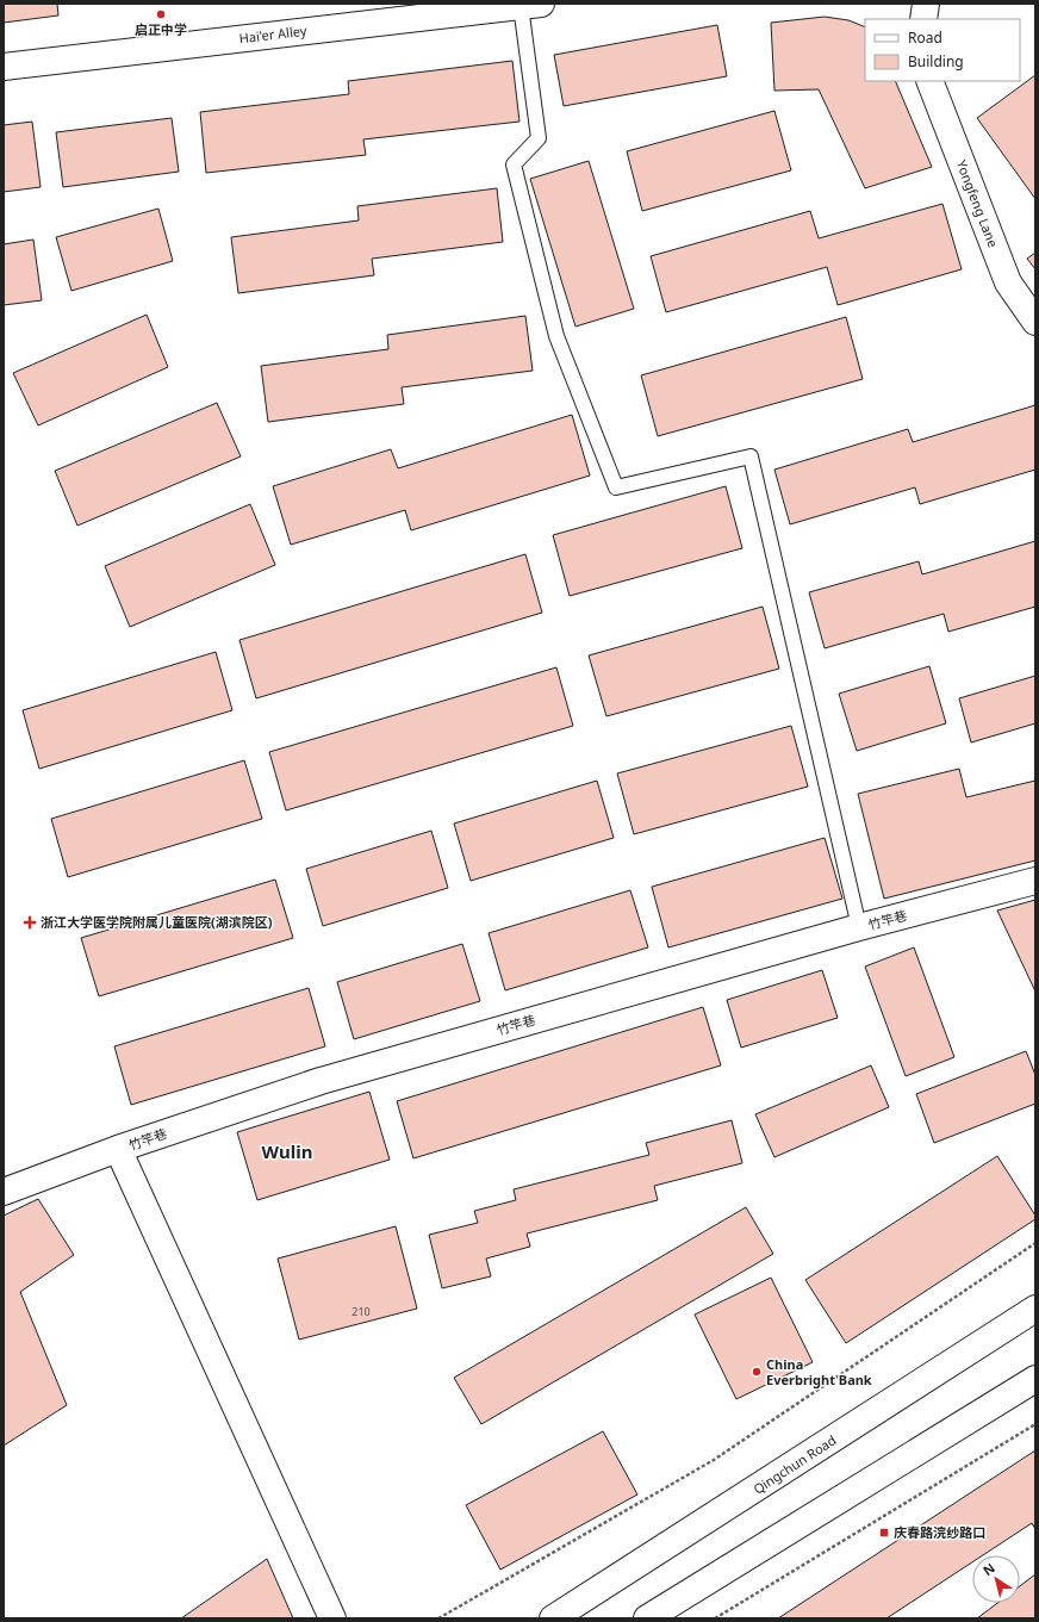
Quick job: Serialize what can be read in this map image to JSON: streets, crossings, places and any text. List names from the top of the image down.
{
  "streets": {
    "street": [
      "Hai'er Alley",
      "Yongfeng Lane",
      "竹竿巷",
      "Qingchun Road"
    ]
  },
  "districts": ["Wulin"],
  "places": {
    "other": ["启正中学", "China Everbright Bank"],
    "health": ["浙江大学医学院附属儿童医院(湖滨院区)"],
    "transit": ["庆春路浣纱路口"]
  },
  "house_numbers": ["210"],
  "legend": ["Road", "Building"],
  "north": "top left"
}
